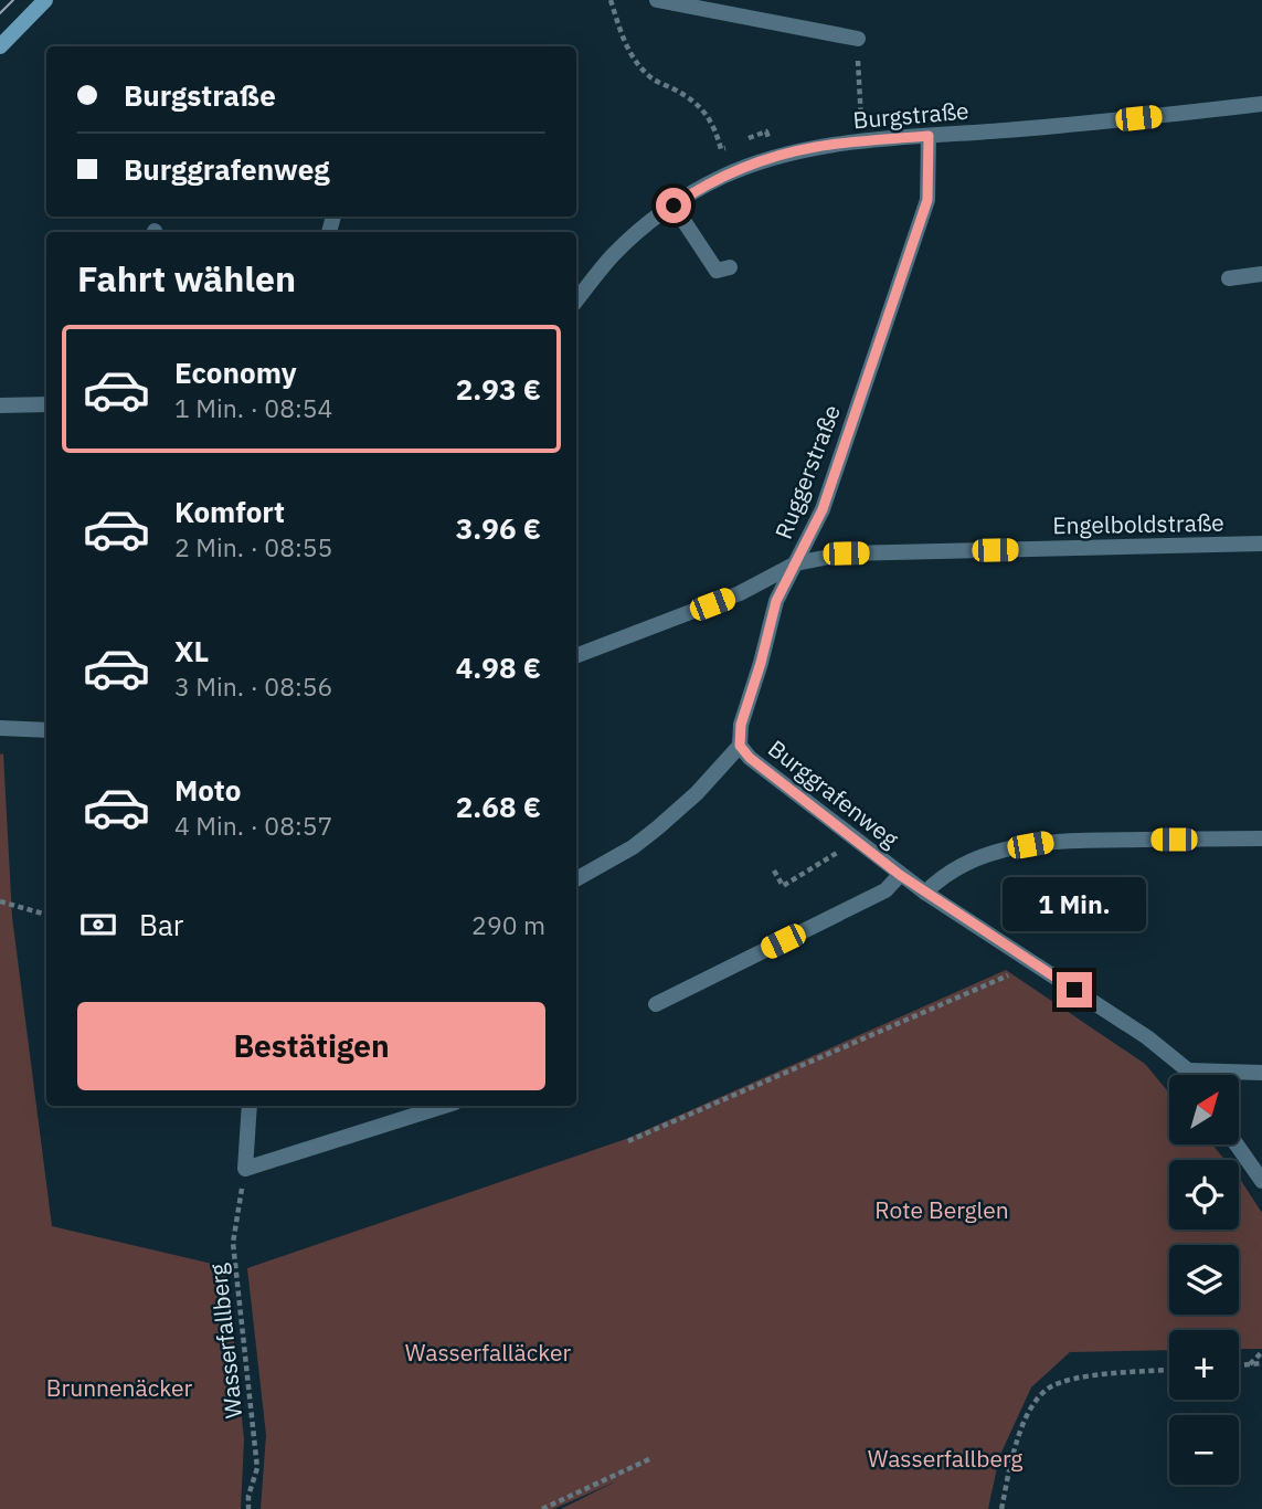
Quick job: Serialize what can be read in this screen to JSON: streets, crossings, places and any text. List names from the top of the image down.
{
  "streets": {
    "street": [
      "Burgstraße",
      "Ruggerstraße",
      "Engelboldstraße",
      "Burggrafenweg"
    ],
    "path": ["Wasserfallberg"]
  },
  "crossings": [
    ["Burgstraße", "Ruggerstraße"],
    ["Ruggerstraße", "Engelboldstraße"],
    ["Ruggerstraße", "Burggrafenweg"]
  ],
  "parks": [
    "Rote Berglen",
    "Wasserfalläcker",
    "Brunnenäcker",
    "Wasserfallberg"
  ],
  "north": "top right",
  "page": {
    "banner": ["Burgstraße", "Burggrafenweg"],
    "heading": "Fahrt wählen",
    "list": [
      {
        "name": "Economy",
        "note": "1 Min. · 08:54",
        "value": "2.93 €"
      },
      {
        "name": "Komfort",
        "note": "2 Min. · 08:55",
        "value": "3.96 €"
      },
      {
        "name": "XL",
        "note": "3 Min. · 08:56",
        "value": "4.98 €"
      },
      {
        "name": "Moto",
        "note": "4 Min. · 08:57",
        "value": "2.68 €"
      }
    ],
    "bubble": "1 Min.",
    "pay": ["Bar", "290 m"],
    "buttons": "Bestätigen",
    "map_buttons": ["+", "−"]
  }
}
